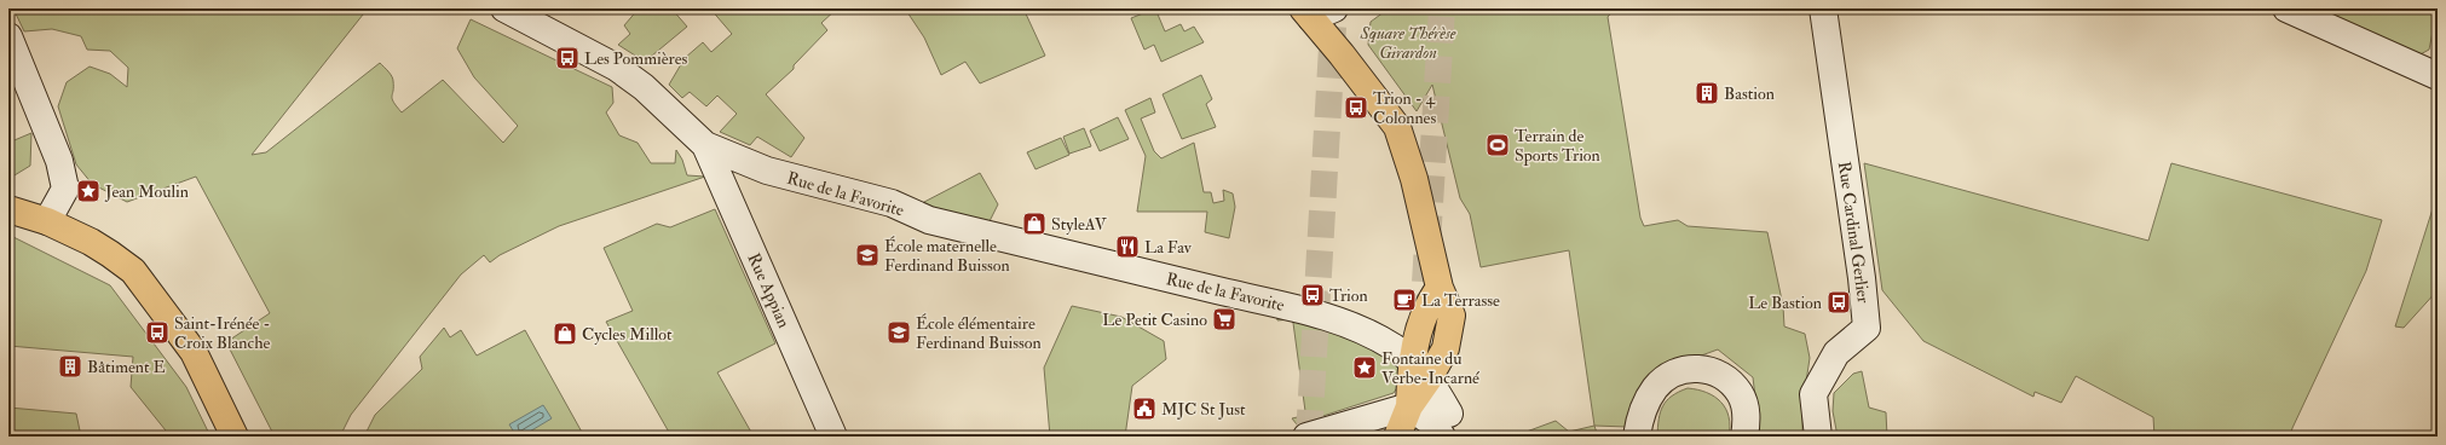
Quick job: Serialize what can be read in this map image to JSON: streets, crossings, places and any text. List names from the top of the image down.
{
  "streets": {
    "street": ["Rue de la Favorite", "Rue Cardinal Gerlier", "Rue Appian"]
  },
  "crossings": [
    ["Rue de la Favorite", "Rue Appian"]
  ],
  "parks": ["Square Thérèse Girardon"],
  "places": {
    "bus stop": [
      "Les Pommières",
      "Trion - 4 Colonnes",
      "Trion",
      "Le Bastion",
      "Saint-Irénée - Croix Blanche"
    ],
    "building": ["Bastion", "Bâtiment E"],
    "sports": ["Terrain de Sports Trion"],
    "place": ["Jean Moulin", "Fontaine du Verbe-Incarné"],
    "shop": ["StyleAV", "Cycles Millot"],
    "restaurant": ["La Fav"],
    "school or university": ["École maternelle Ferdinand Buisson", "École élémentaire Ferdinand Buisson"],
    "cafe": ["La Terrasse"],
    "supermarket": ["Le Petit Casino"],
    "public building": ["MJC St Just"]
  }
}
